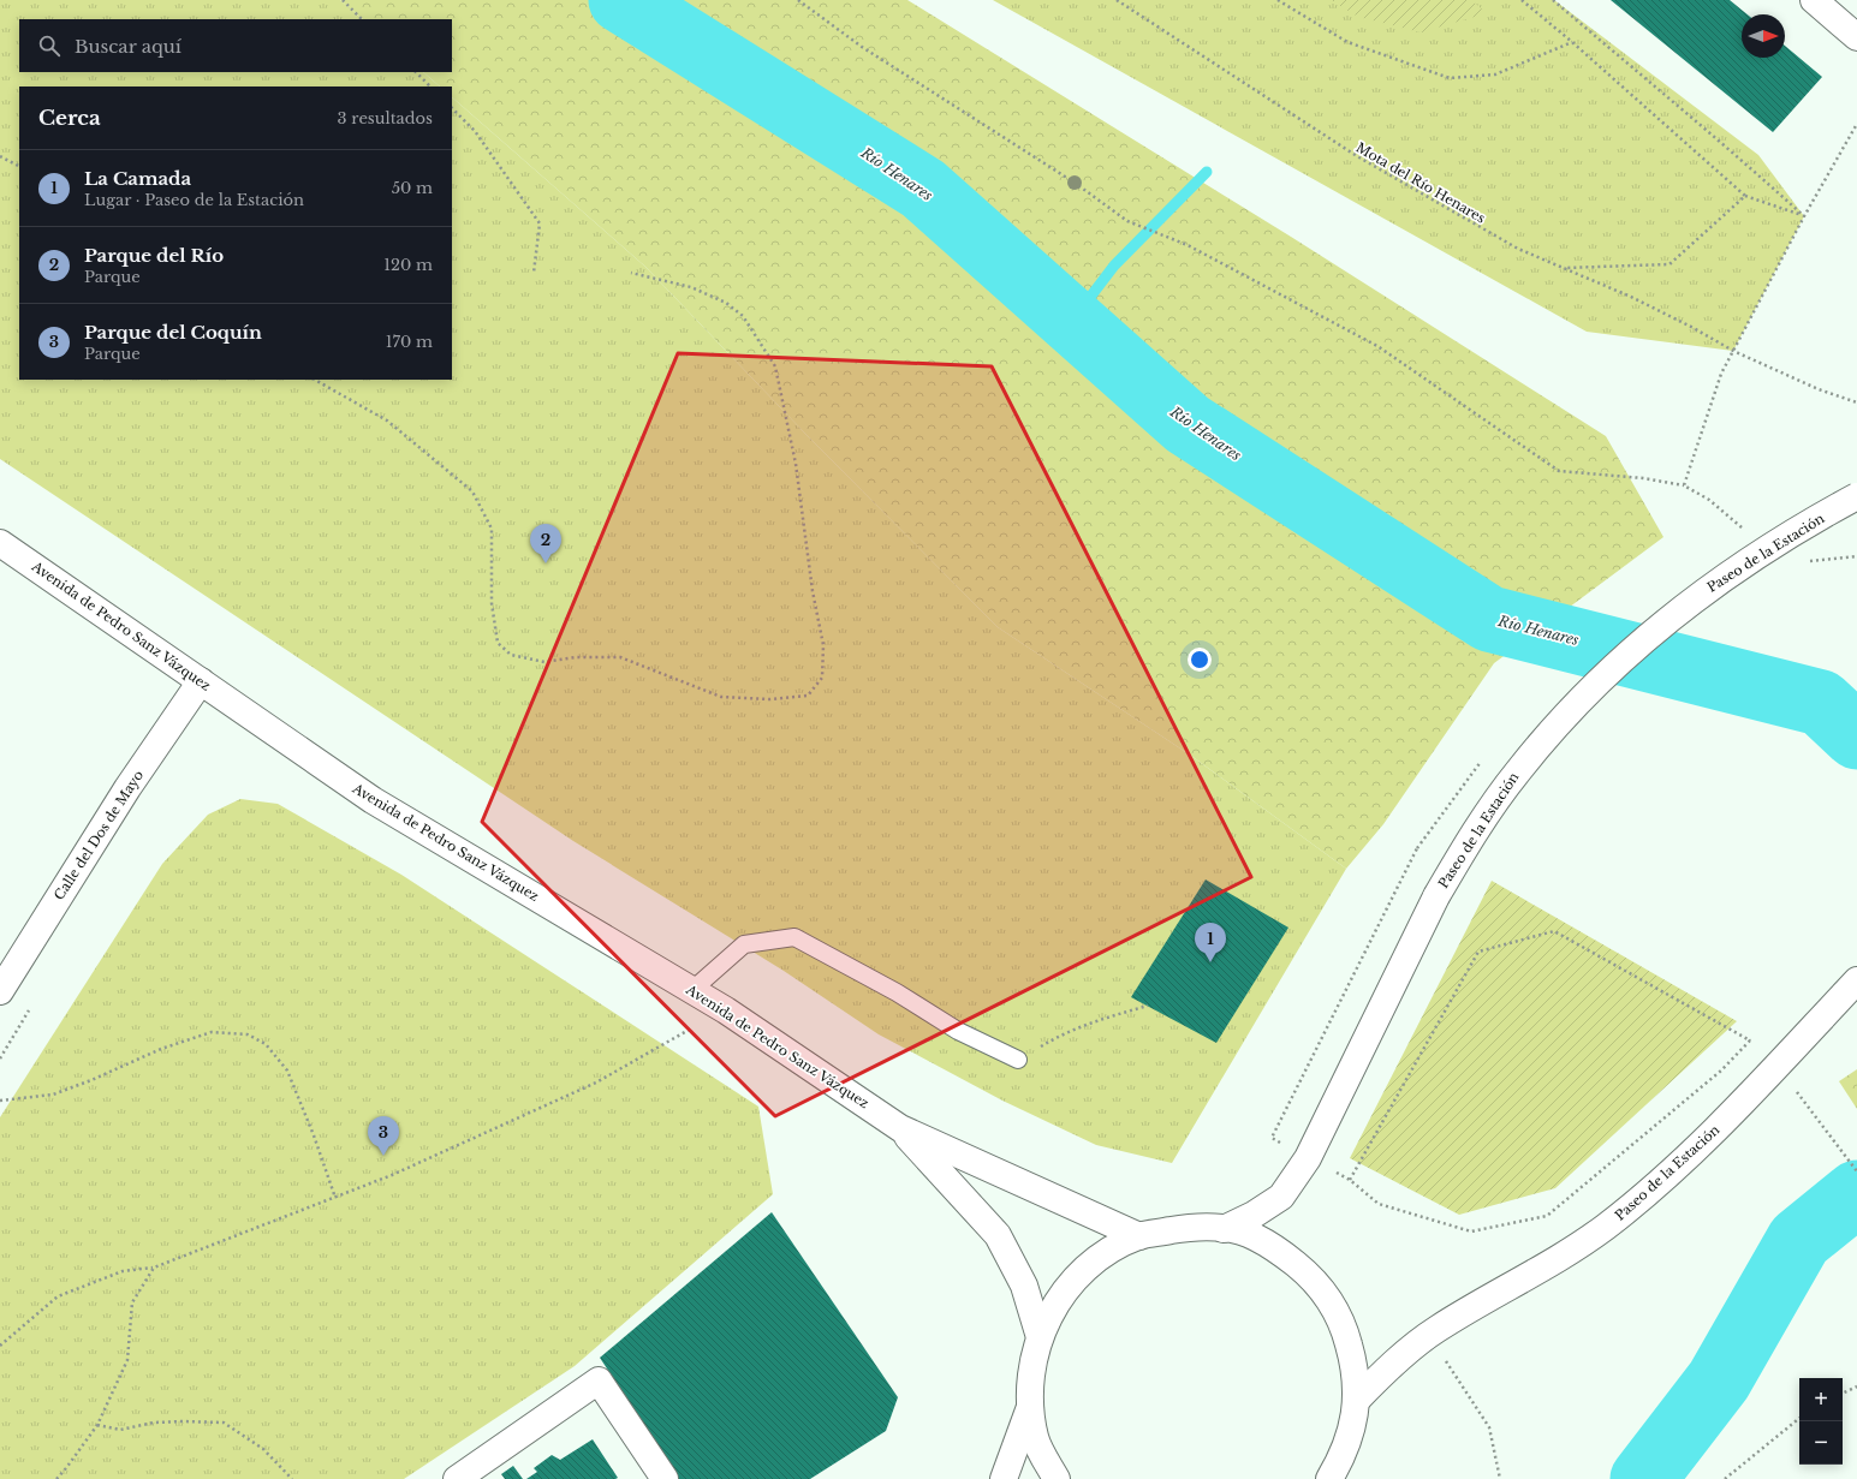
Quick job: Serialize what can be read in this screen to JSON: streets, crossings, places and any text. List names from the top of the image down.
{
  "streets": {
    "street": ["Paseo de la Estación", "Avenida de Pedro Sanz Vázquez", "Calle del Dos de Mayo"],
    "path": ["Mota del Río Henares"]
  },
  "crossings": [
    ["Avenida de Pedro Sanz Vázquez", "Calle del Dos de Mayo"]
  ],
  "water": ["Río Henares"],
  "north": "right",
  "page": {
    "search": "Buscar aquí",
    "heading": ["Cerca", "3 resultados"],
    "list": [
      {
        "mark": "1",
        "name": "La Camada",
        "note": "Lugar · Paseo de la Estación",
        "value": "50 m"
      },
      {
        "mark": "2",
        "name": "Parque del Río",
        "note": "Parque",
        "value": "120 m"
      },
      {
        "mark": "3",
        "name": "Parque del Coquín",
        "note": "Parque",
        "value": "170 m"
      }
    ],
    "pins": ["2", "1", "3"],
    "map_buttons": ["+", "−"]
  }
}
